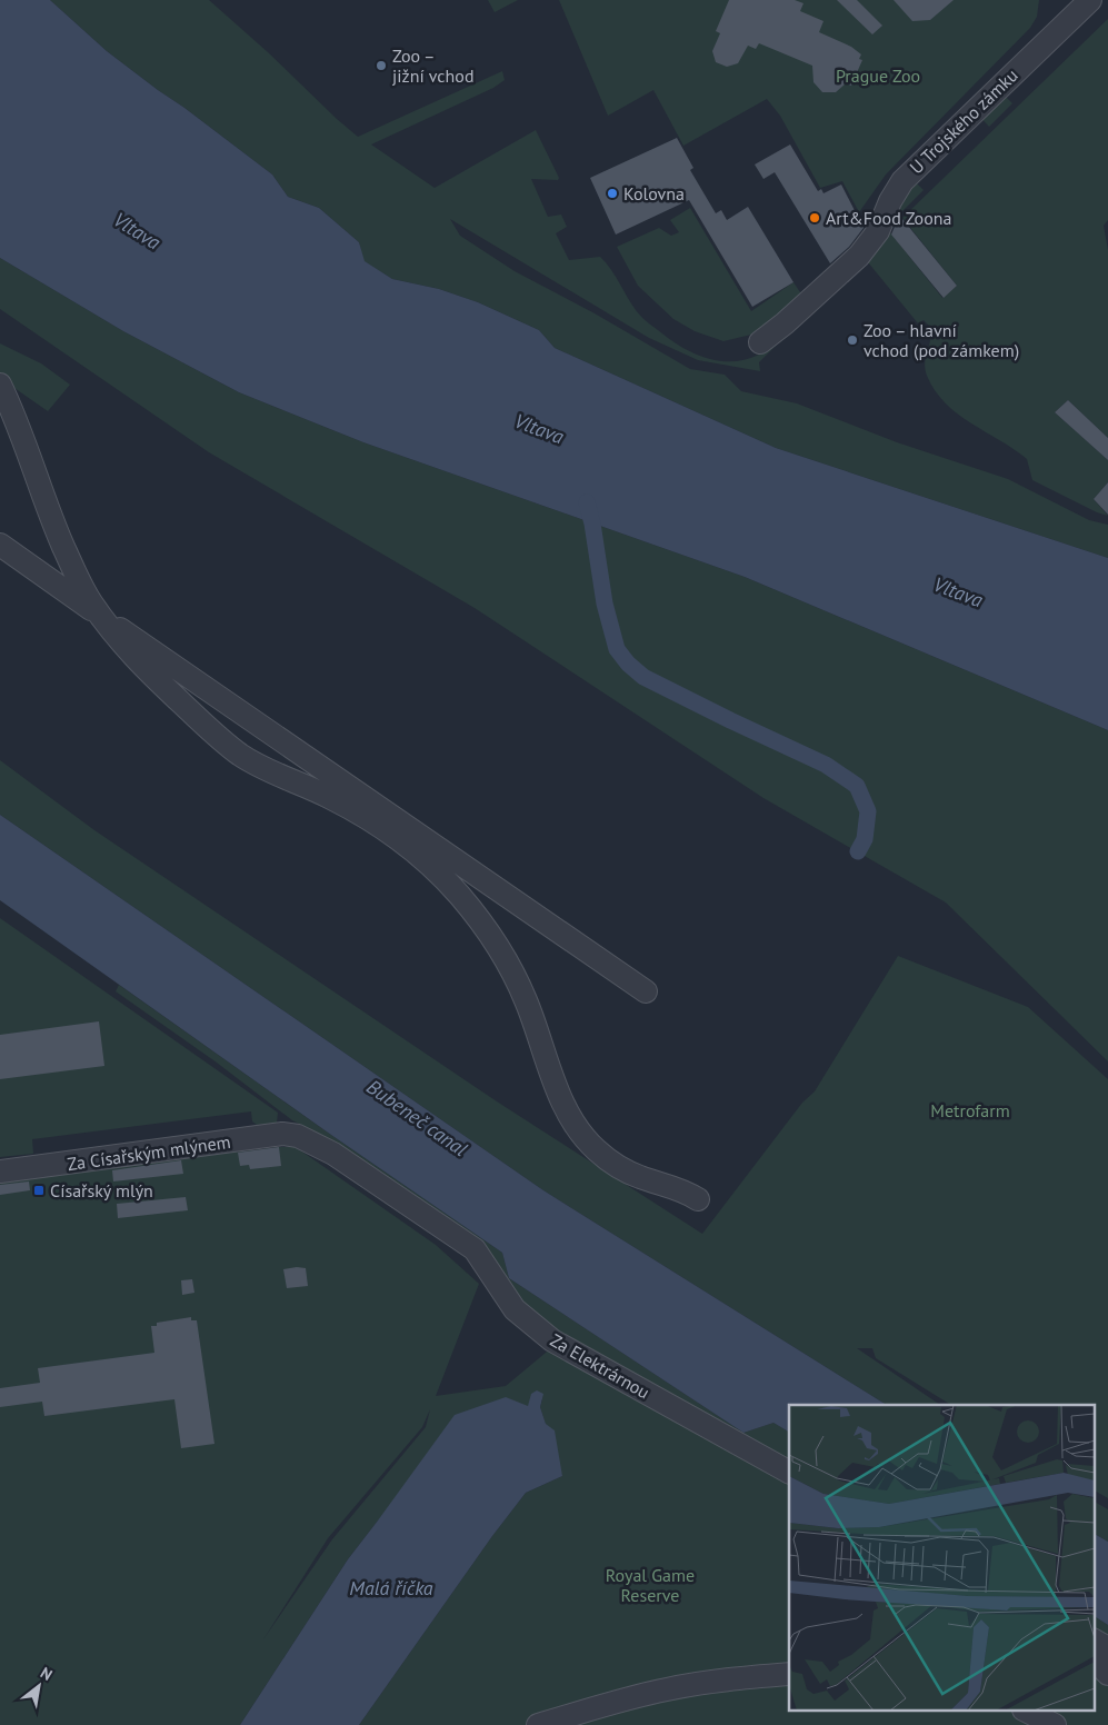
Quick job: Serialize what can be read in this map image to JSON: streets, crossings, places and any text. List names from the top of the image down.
{
  "streets": {
    "street": ["U Trojského zámku", "Za Císařským mlýnem", "Za Elektrárnou"]
  },
  "crossings": [
    ["Za Císařským mlýnem", "Za Elektrárnou"]
  ],
  "water": ["Vltava", "Bubeneč canal", "Malá říčka"],
  "parks": ["Prague Zoo", "Metrofarm", "Royal Game Reserve"],
  "places": {
    "other": [
      "Zoo – jižní vchod",
      "Kolovna",
      "Art&Food Zoona",
      "Zoo – hlavní vchod (pod zámkem)"
    ],
    "transit": ["Císařský mlýn"]
  },
  "north": "top right"
}
